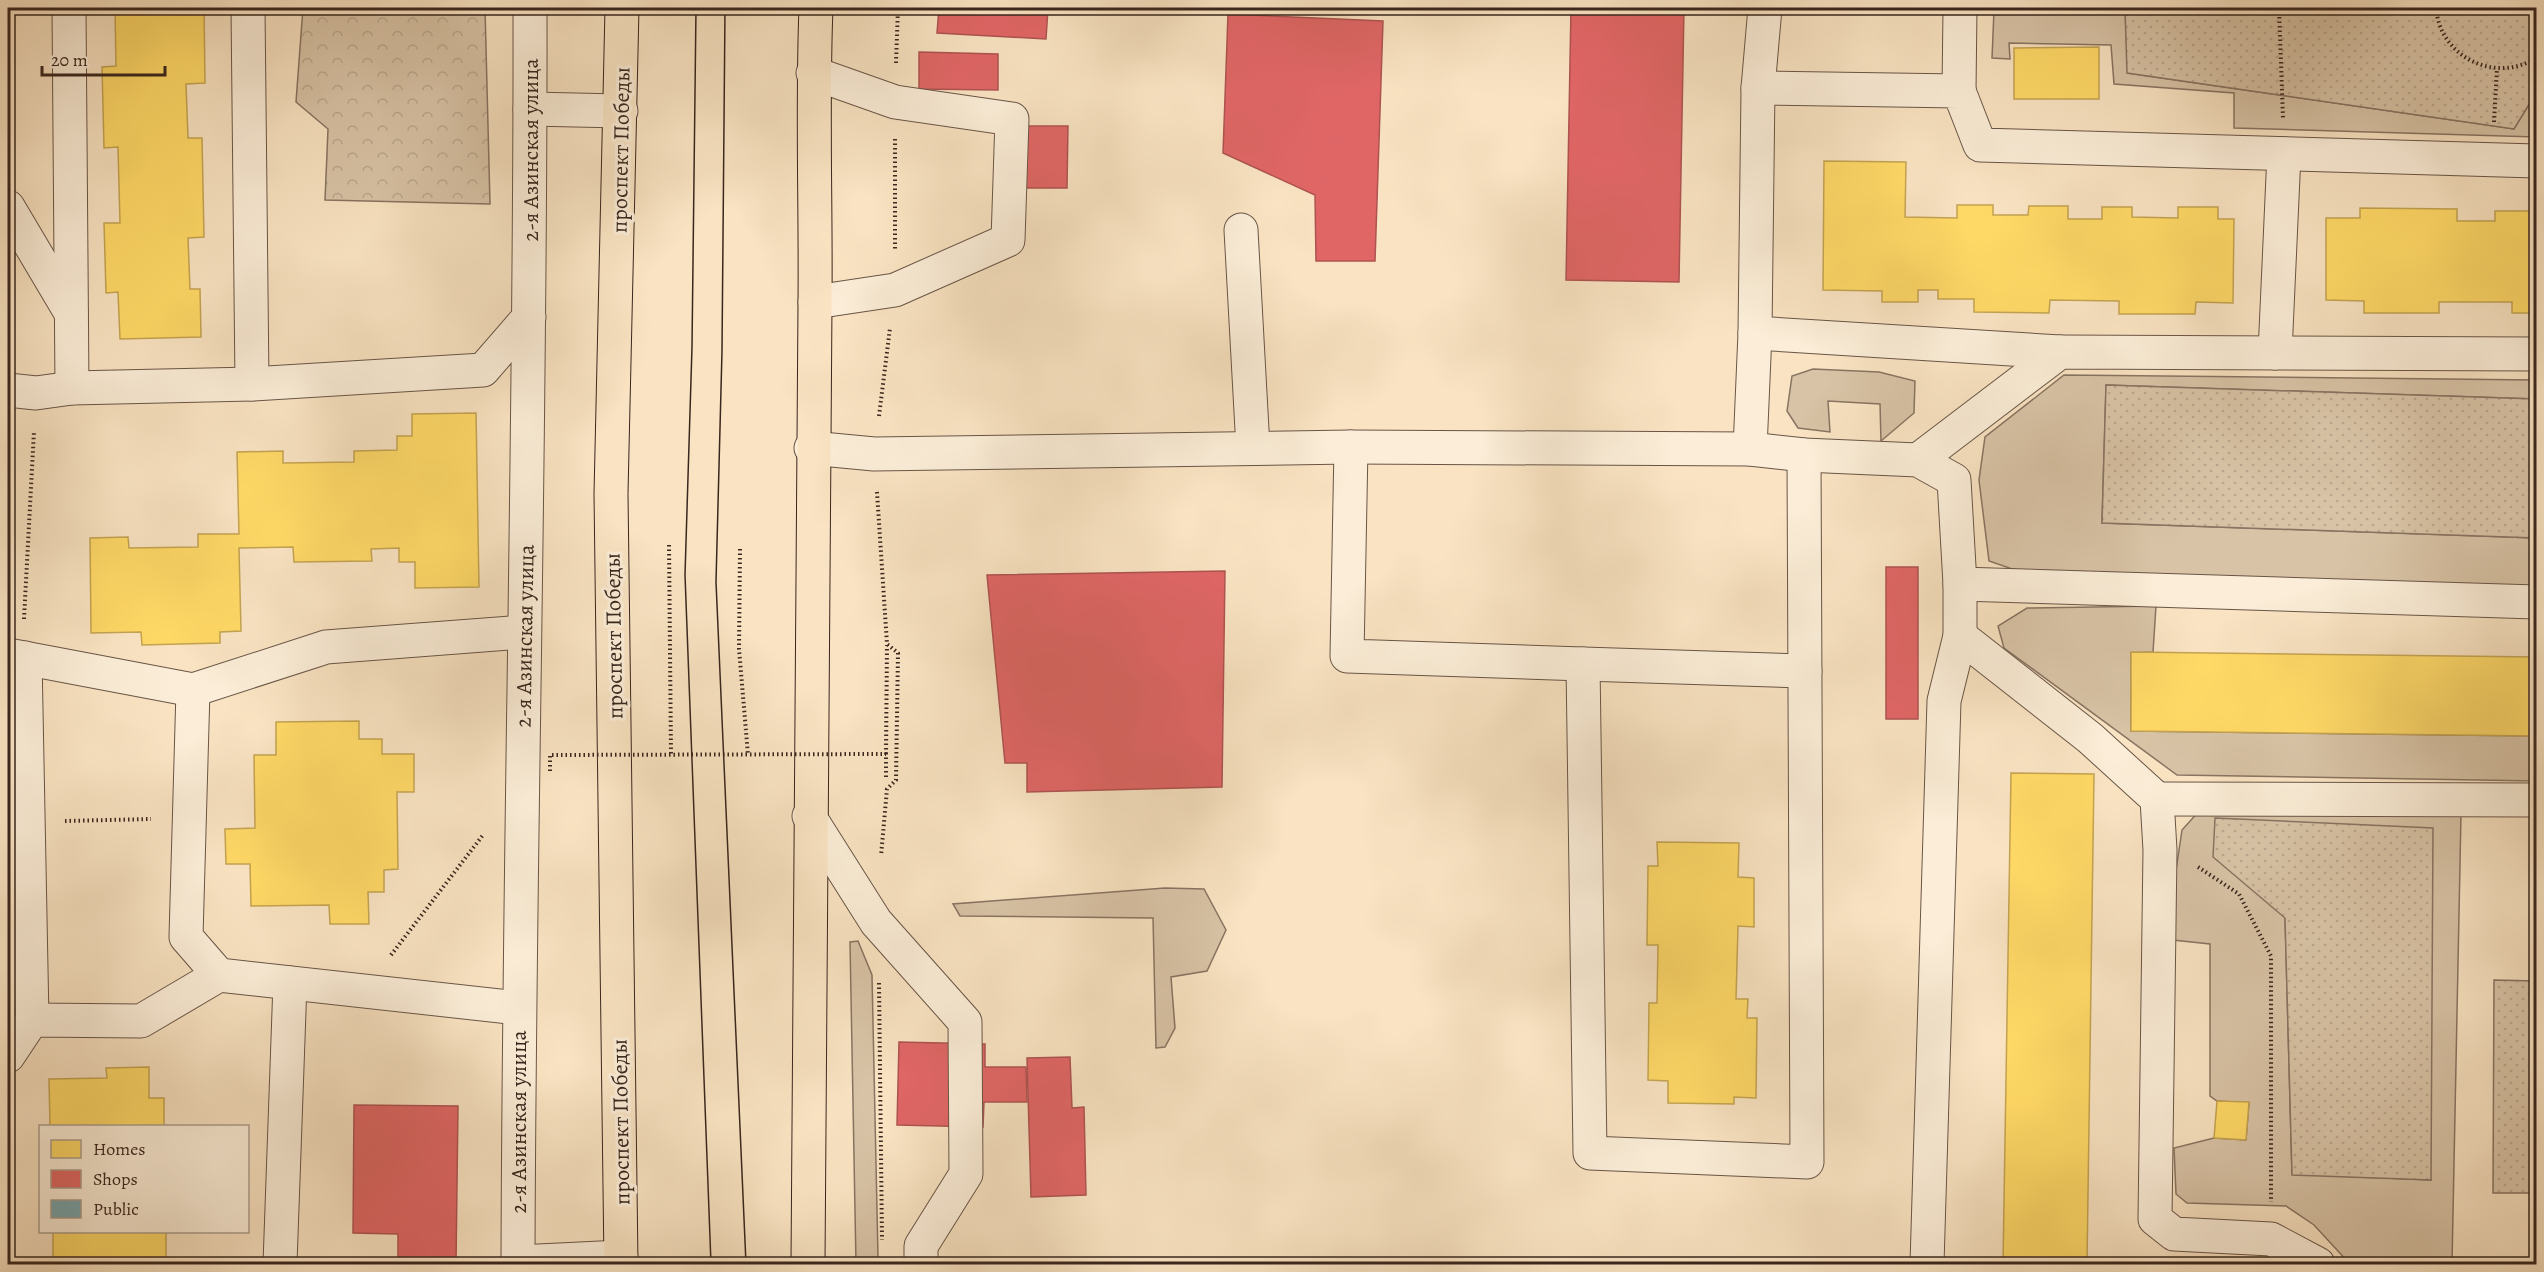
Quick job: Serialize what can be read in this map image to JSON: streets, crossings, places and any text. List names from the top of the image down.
{
  "streets": {
    "main road": ["проспект Победы"],
    "street": ["2-я Азинская улица"]
  },
  "legend": ["Homes", "Shops", "Public"],
  "scale_bar": "20 m"
}
